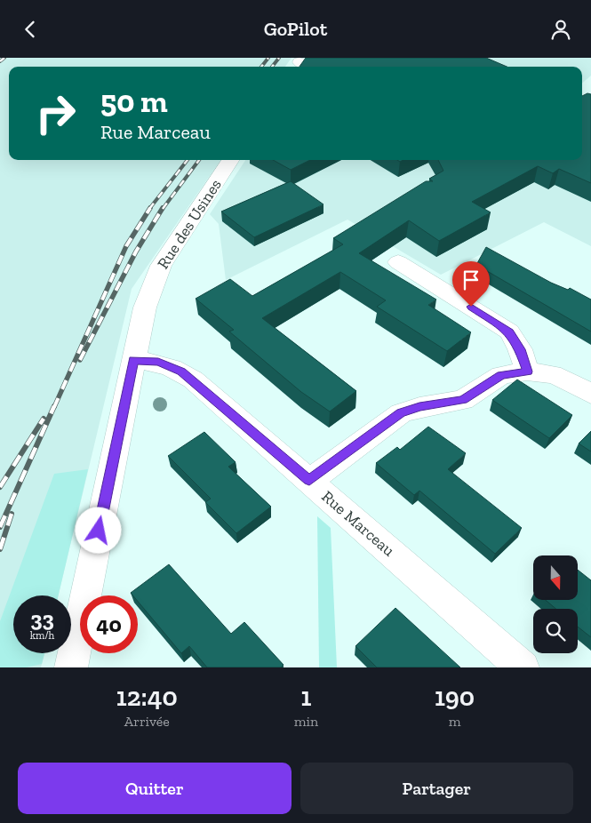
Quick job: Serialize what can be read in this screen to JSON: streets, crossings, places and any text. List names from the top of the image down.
{
  "streets": {
    "street": ["Rue des Usines", "Rue Marceau"]
  },
  "crossings": [
    ["Rue des Usines", "Rue Marceau"]
  ],
  "north": "bottom",
  "page": {
    "header": "GoPilot",
    "turn": ["50 m", "Rue Marceau"],
    "speed": "33 km/h",
    "limit": "40",
    "eta": [
      "12:40",
      "Arrivée",
      "1",
      "min",
      "190",
      "m"
    ],
    "buttons": ["Quitter", "Partager"]
  }
}
